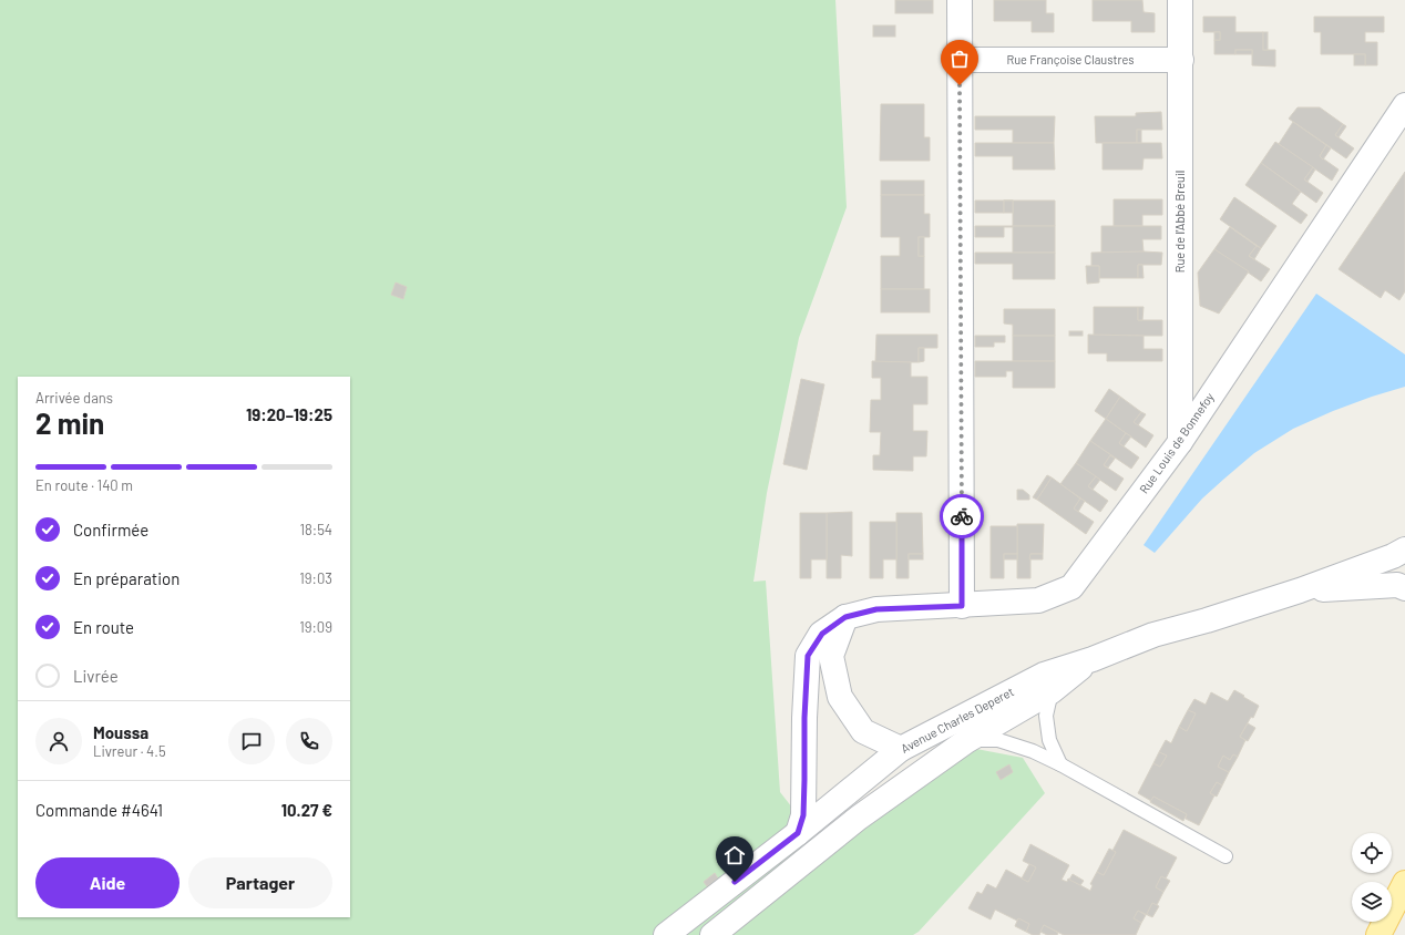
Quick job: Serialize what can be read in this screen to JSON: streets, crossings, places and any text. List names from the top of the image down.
{
  "streets": {
    "street": [
      "Rue Françoise Claustres",
      "Rue de l'Abbé Breuil",
      "Rue Louis de Bonnefoy",
      "Avenue Charles Deperet"
    ]
  },
  "crossings": [
    ["Rue Françoise Claustres", "Rue de l'Abbé Breuil"],
    ["Rue de l'Abbé Breuil", "Rue Louis de Bonnefoy"],
    ["Rue Louis de Bonnefoy", "Avenue Charles Deperet"]
  ],
  "page": {
    "heading": ["2 min", "Arrivée dans", "19:20–19:25"],
    "panel": [
      "Moussa",
      "Livreur · 4.5",
      "Commande #4641",
      "10.27 €"
    ],
    "bar": "En route · 140 m",
    "list": [
      ["Confirmée", "18:54"],
      ["En préparation", "19:03"],
      ["En route", "19:09"],
      "Livrée"
    ],
    "buttons": ["Aide", "Partager"]
  }
}
